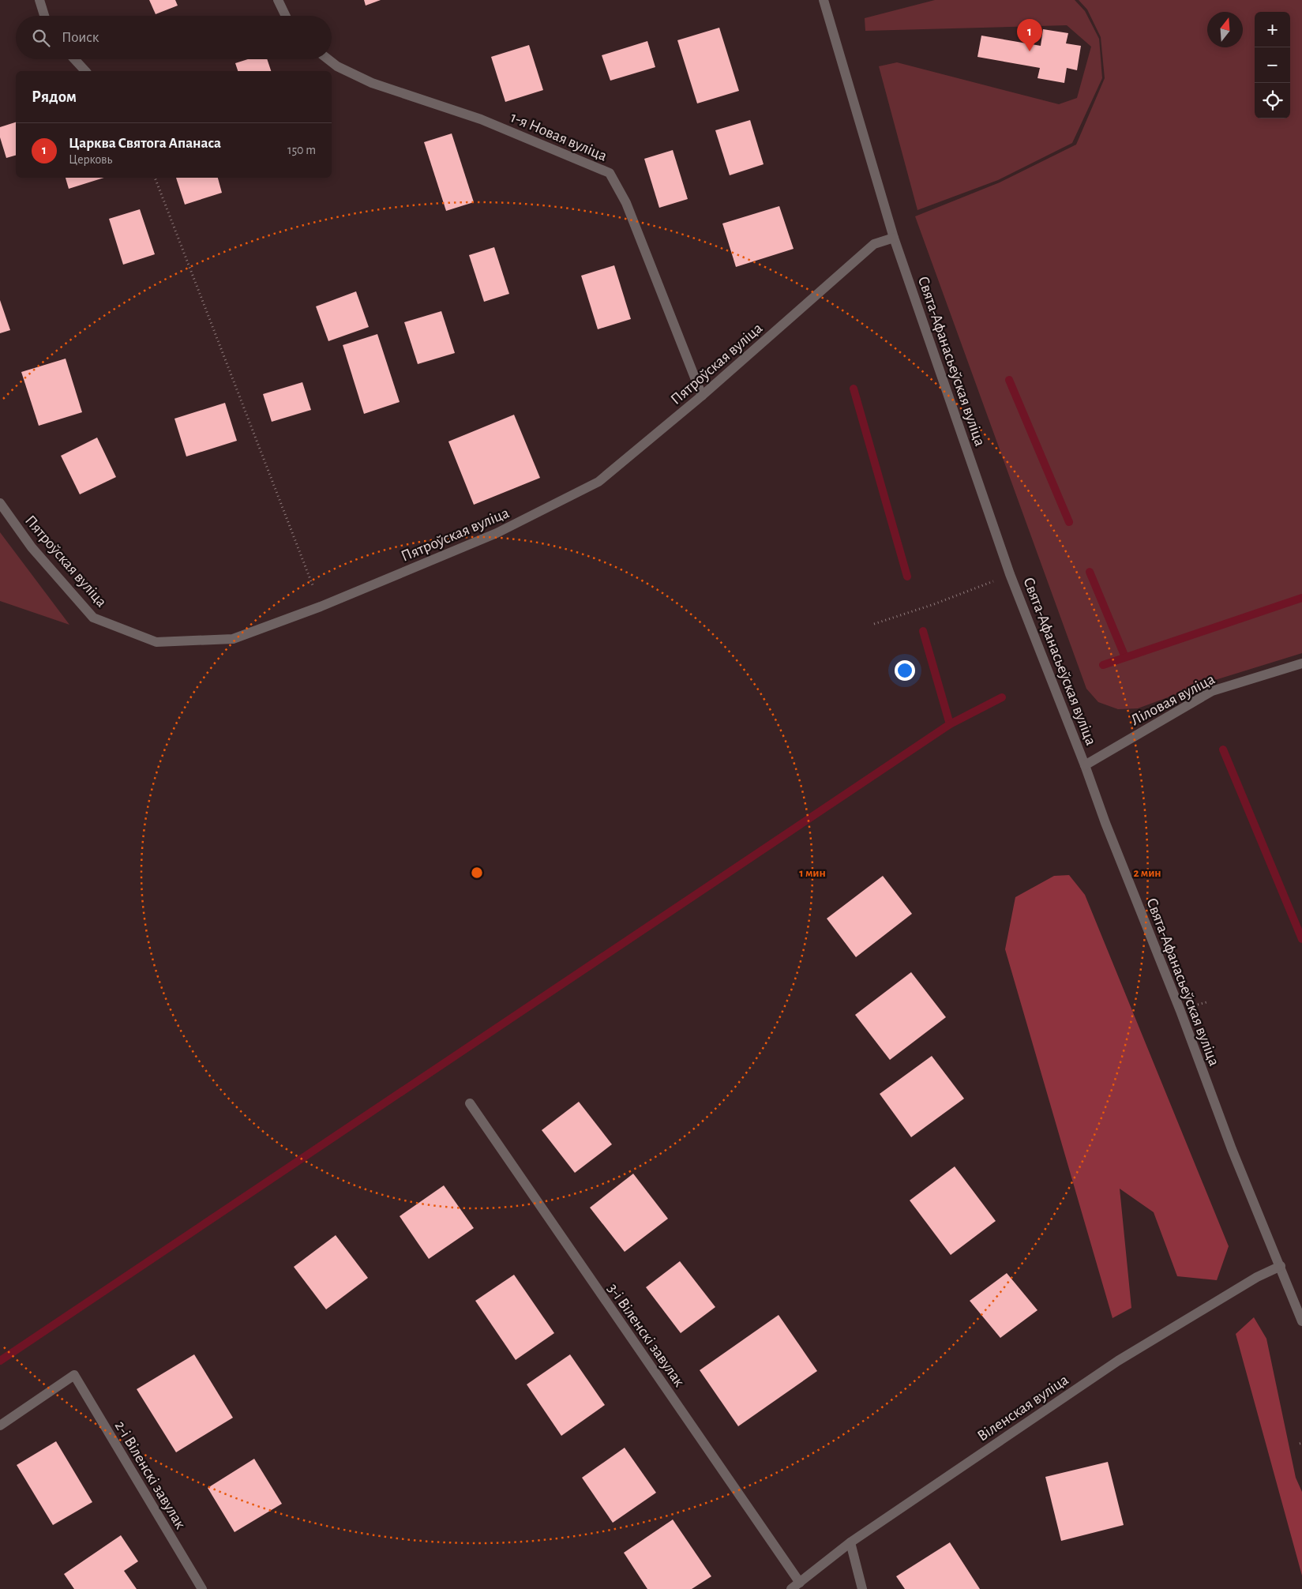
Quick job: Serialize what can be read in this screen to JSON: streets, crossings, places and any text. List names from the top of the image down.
{
  "streets": {
    "street": [
      "1-я Новая вуліца",
      "Свята-Афанасьеўская вуліца",
      "Пятроўская вуліца",
      "Ліловая вуліца",
      "3-і Віленскі завулак",
      "Віленская вуліца",
      "2-і Віленскі завулак"
    ]
  },
  "crossings": [
    ["1-я Новая вуліца", "Пятроўская вуліца"],
    ["Свята-Афанасьеўская вуліца", "Пятроўская вуліца"],
    ["Свята-Афанасьеўская вуліца", "Ліловая вуліца"],
    ["Свята-Афанасьеўская вуліца", "Віленская вуліца"],
    ["3-і Віленскі завулак", "Віленская вуліца"]
  ],
  "north": "top",
  "page": {
    "map_buttons": ["+", "−"],
    "search": "Поиск",
    "pins": "1",
    "heading": "Рядом",
    "list": [
      {
        "mark": "1",
        "name": "Царква Святога Апанаса",
        "note": "Церковь",
        "value": "150 m"
      }
    ]
  },
  "rings": ["1 мин", "2 мин"]
}
